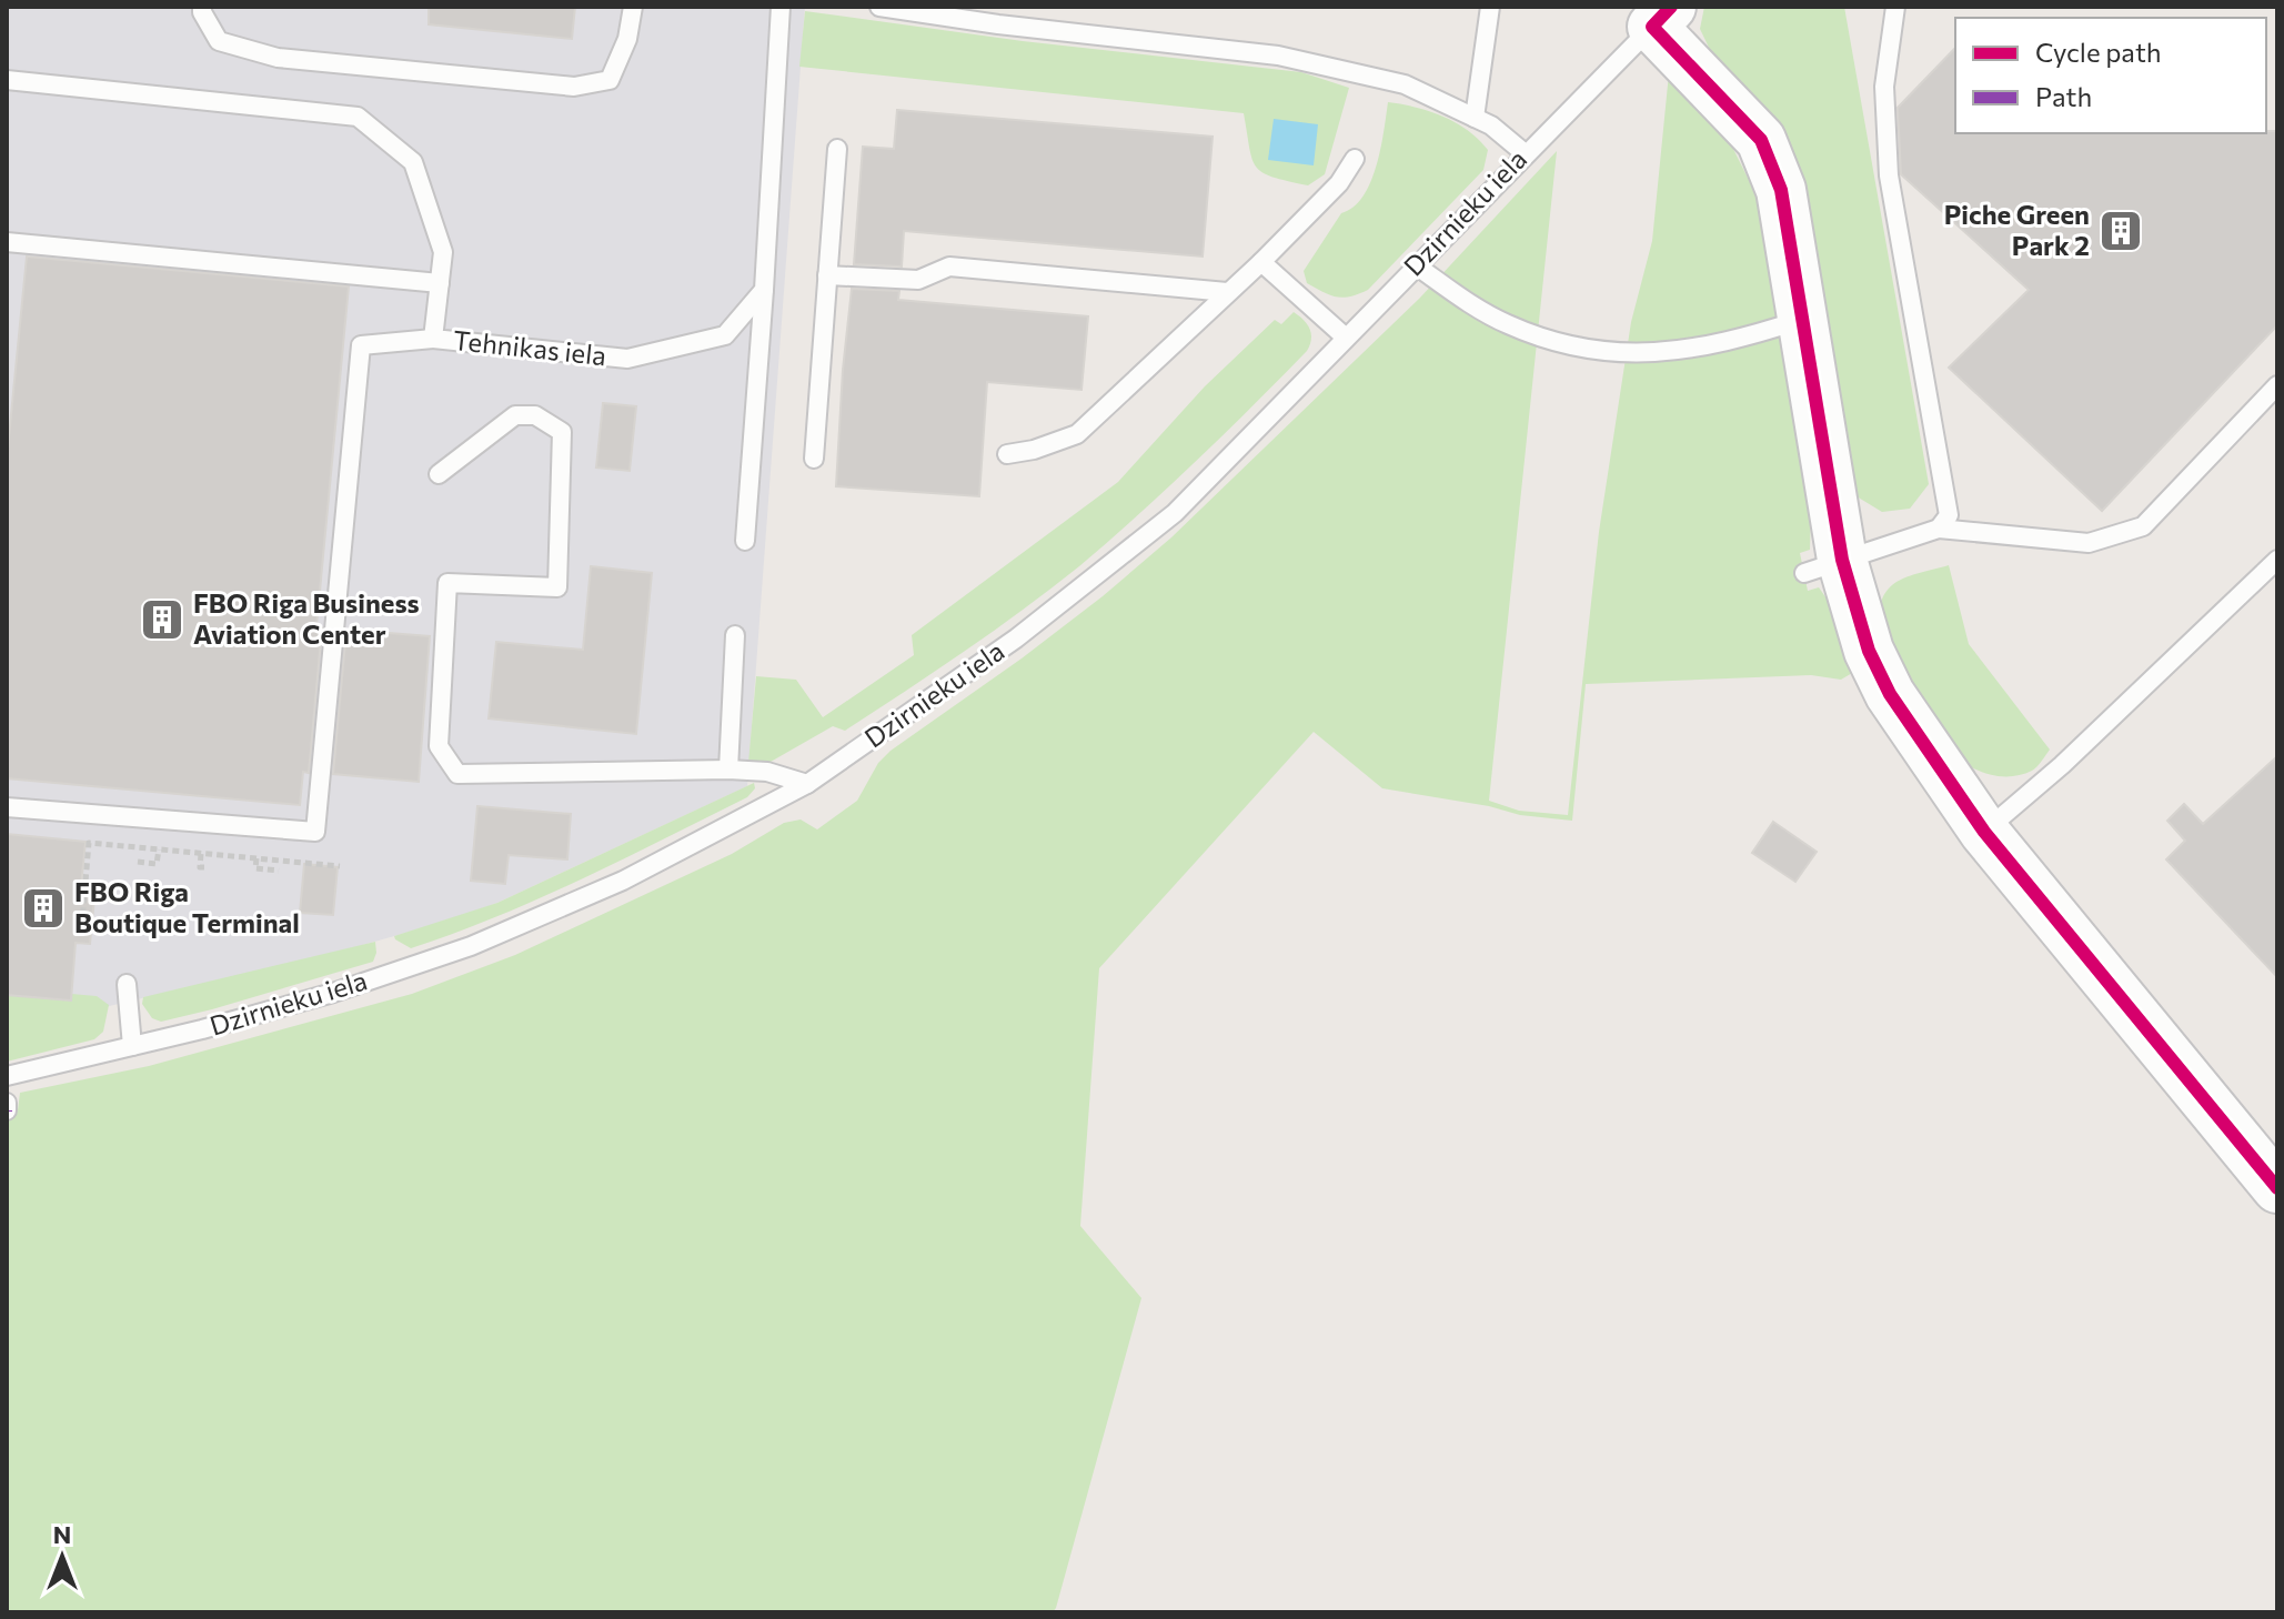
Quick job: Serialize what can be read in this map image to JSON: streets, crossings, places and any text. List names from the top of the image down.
{
  "streets": {
    "lane": ["Dzirnieku iela", "Tehnikas iela"]
  },
  "places": {
    "building": ["Piche Green Park 2", "FBO Riga Business Aviation Center", "FBO Riga Boutique Terminal"]
  },
  "legend": ["Cycle path", "Path"],
  "north": "top"
}
